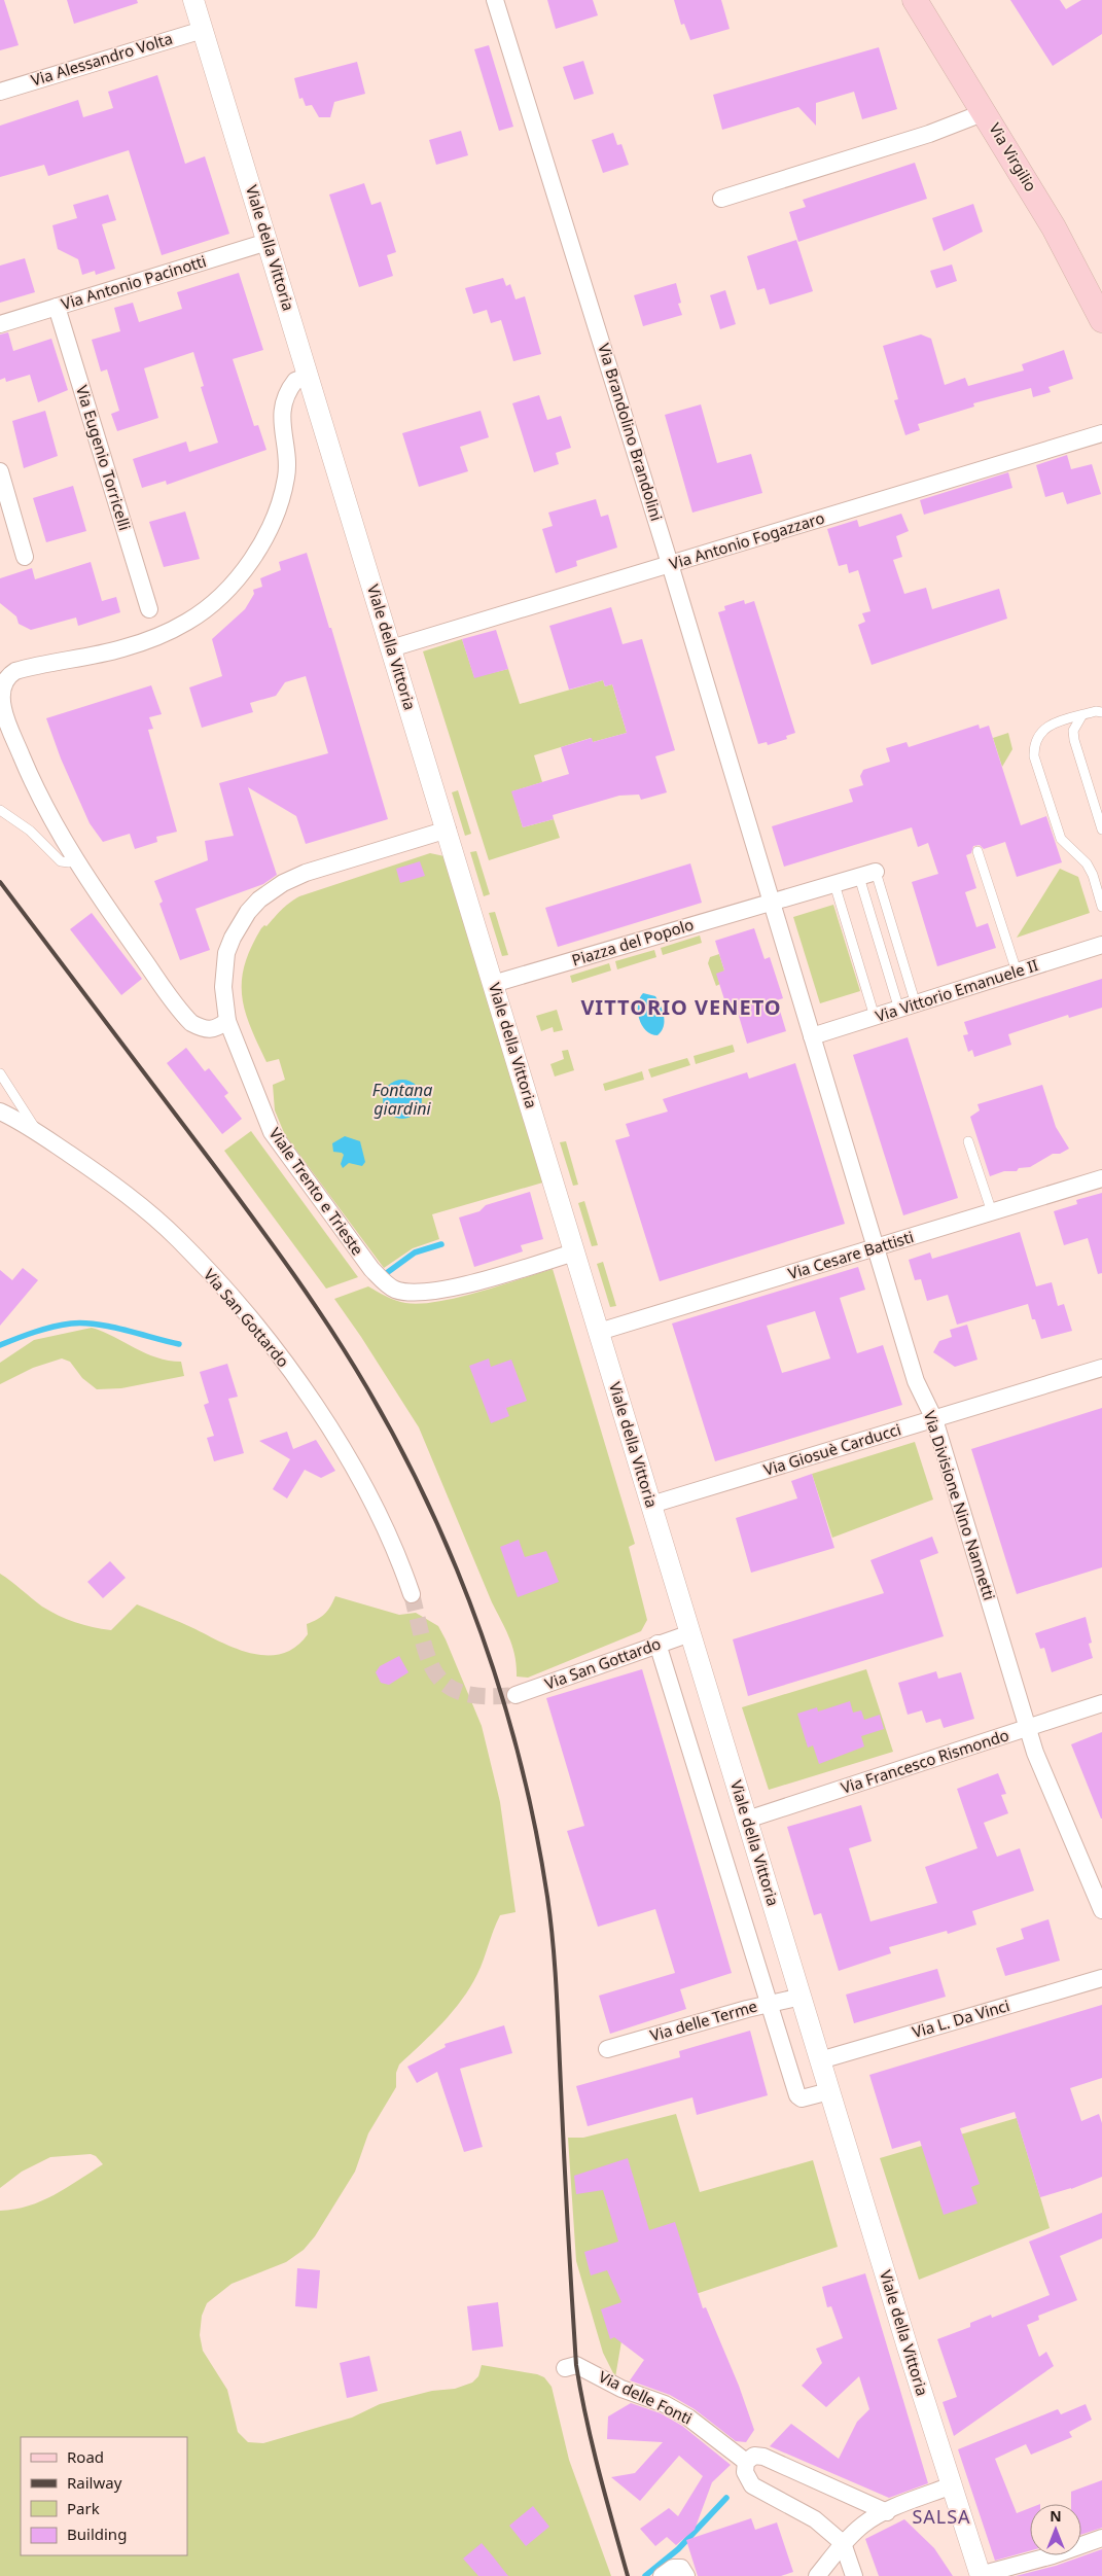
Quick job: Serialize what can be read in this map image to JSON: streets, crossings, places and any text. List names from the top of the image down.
{
  "streets": {
    "main road": ["Via Virgilio"],
    "street": [
      "Via Alessandro Volta",
      "Viale della Vittoria",
      "Via Antonio Pacinotti",
      "Via Brandolino Brandolini",
      "Via Eugenio Torricelli",
      "Via Antonio Fogazzaro",
      "Piazza del Popolo",
      "Via Vittorio Emanuele II",
      "Viale Trento e Trieste",
      "Via Cesare Battisti",
      "Via San Gottardo",
      "Via Giosuè Carducci",
      "Via Divisione Nino Nannetti",
      "Via Francesco Rismondo",
      "Via L. Da Vinci",
      "Via delle Terme",
      "Via delle Fonti"
    ]
  },
  "crossings": [
    ["Via Alessandro Volta", "Viale della Vittoria"],
    ["Viale della Vittoria", "Via Antonio Pacinotti"],
    ["Viale della Vittoria", "Via Antonio Fogazzaro"],
    ["Viale della Vittoria", "Piazza del Popolo"],
    ["Viale della Vittoria", "Viale Trento e Trieste"],
    ["Viale della Vittoria", "Via Cesare Battisti"],
    ["Viale della Vittoria", "Via San Gottardo"],
    ["Viale della Vittoria", "Via Giosuè Carducci"],
    ["Viale della Vittoria", "Via Francesco Rismondo"],
    ["Viale della Vittoria", "Via L. Da Vinci"],
    ["Viale della Vittoria", "Via delle Terme"],
    ["Via Antonio Pacinotti", "Via Eugenio Torricelli"],
    ["Via Brandolino Brandolini", "Via Antonio Fogazzaro"],
    ["Via Brandolino Brandolini", "Piazza del Popolo"],
    ["Via Brandolino Brandolini", "Via Divisione Nino Nannetti"],
    ["Piazza del Popolo", "Via Divisione Nino Nannetti"],
    ["Via Vittorio Emanuele II", "Via Divisione Nino Nannetti"],
    ["Via Cesare Battisti", "Via Divisione Nino Nannetti"],
    ["Via Giosuè Carducci", "Via Divisione Nino Nannetti"],
    ["Via Divisione Nino Nannetti", "Via Francesco Rismondo"]
  ],
  "districts": ["VITTORIO VENETO", "SALSA"],
  "water": ["Fontana giardini"],
  "legend": [
    "Road",
    "Railway",
    "Park",
    "Building"
  ],
  "north": "top"
}
